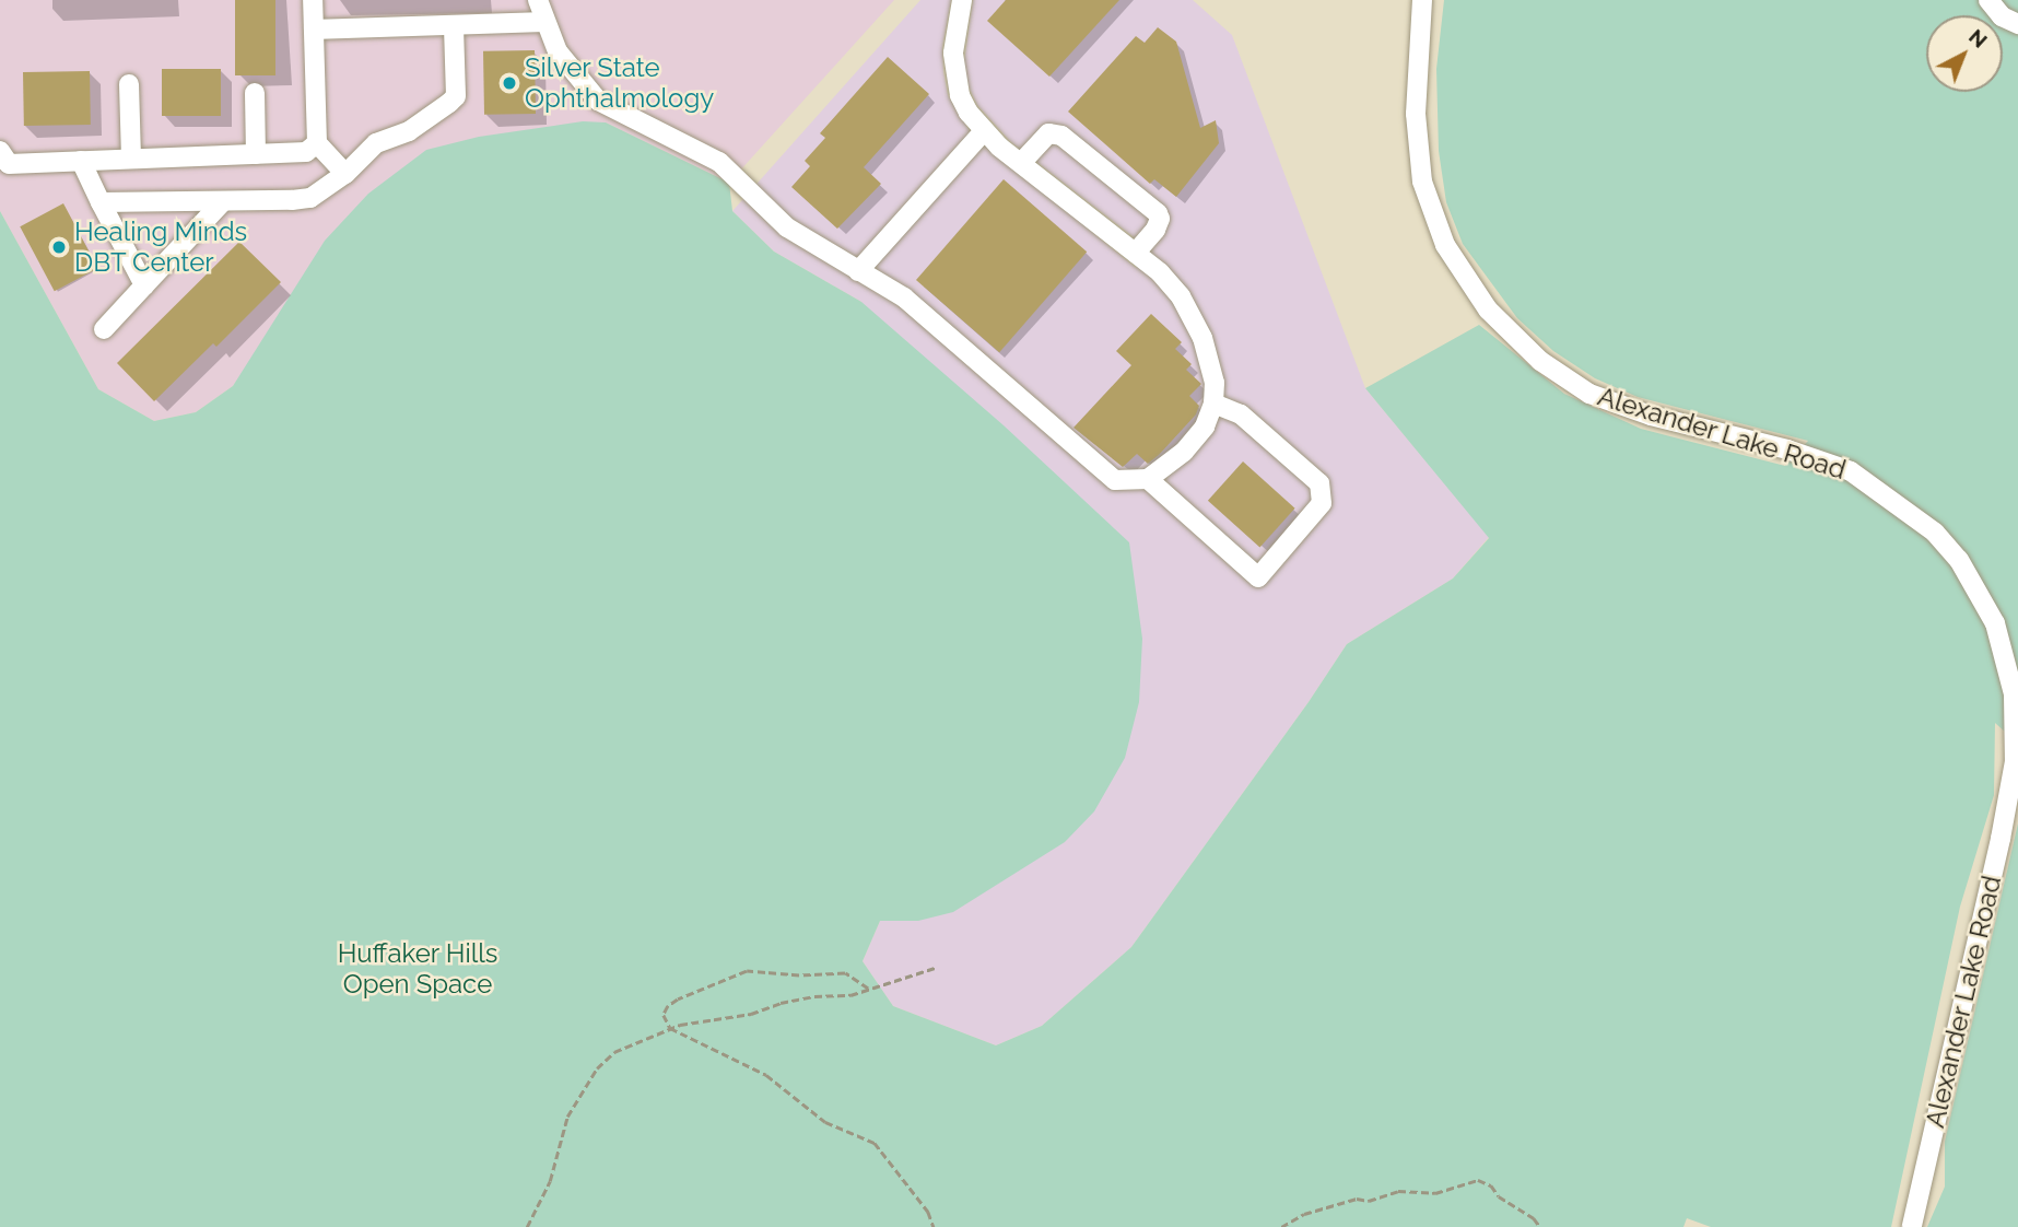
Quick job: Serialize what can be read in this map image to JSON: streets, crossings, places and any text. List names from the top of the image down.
{
  "streets": {
    "street": ["Alexander Lake Road"]
  },
  "parks": ["Huffaker Hills Open Space"],
  "places": ["Silver State Ophthalmology", "Healing Minds DBT Center"],
  "north": "top right"
}
